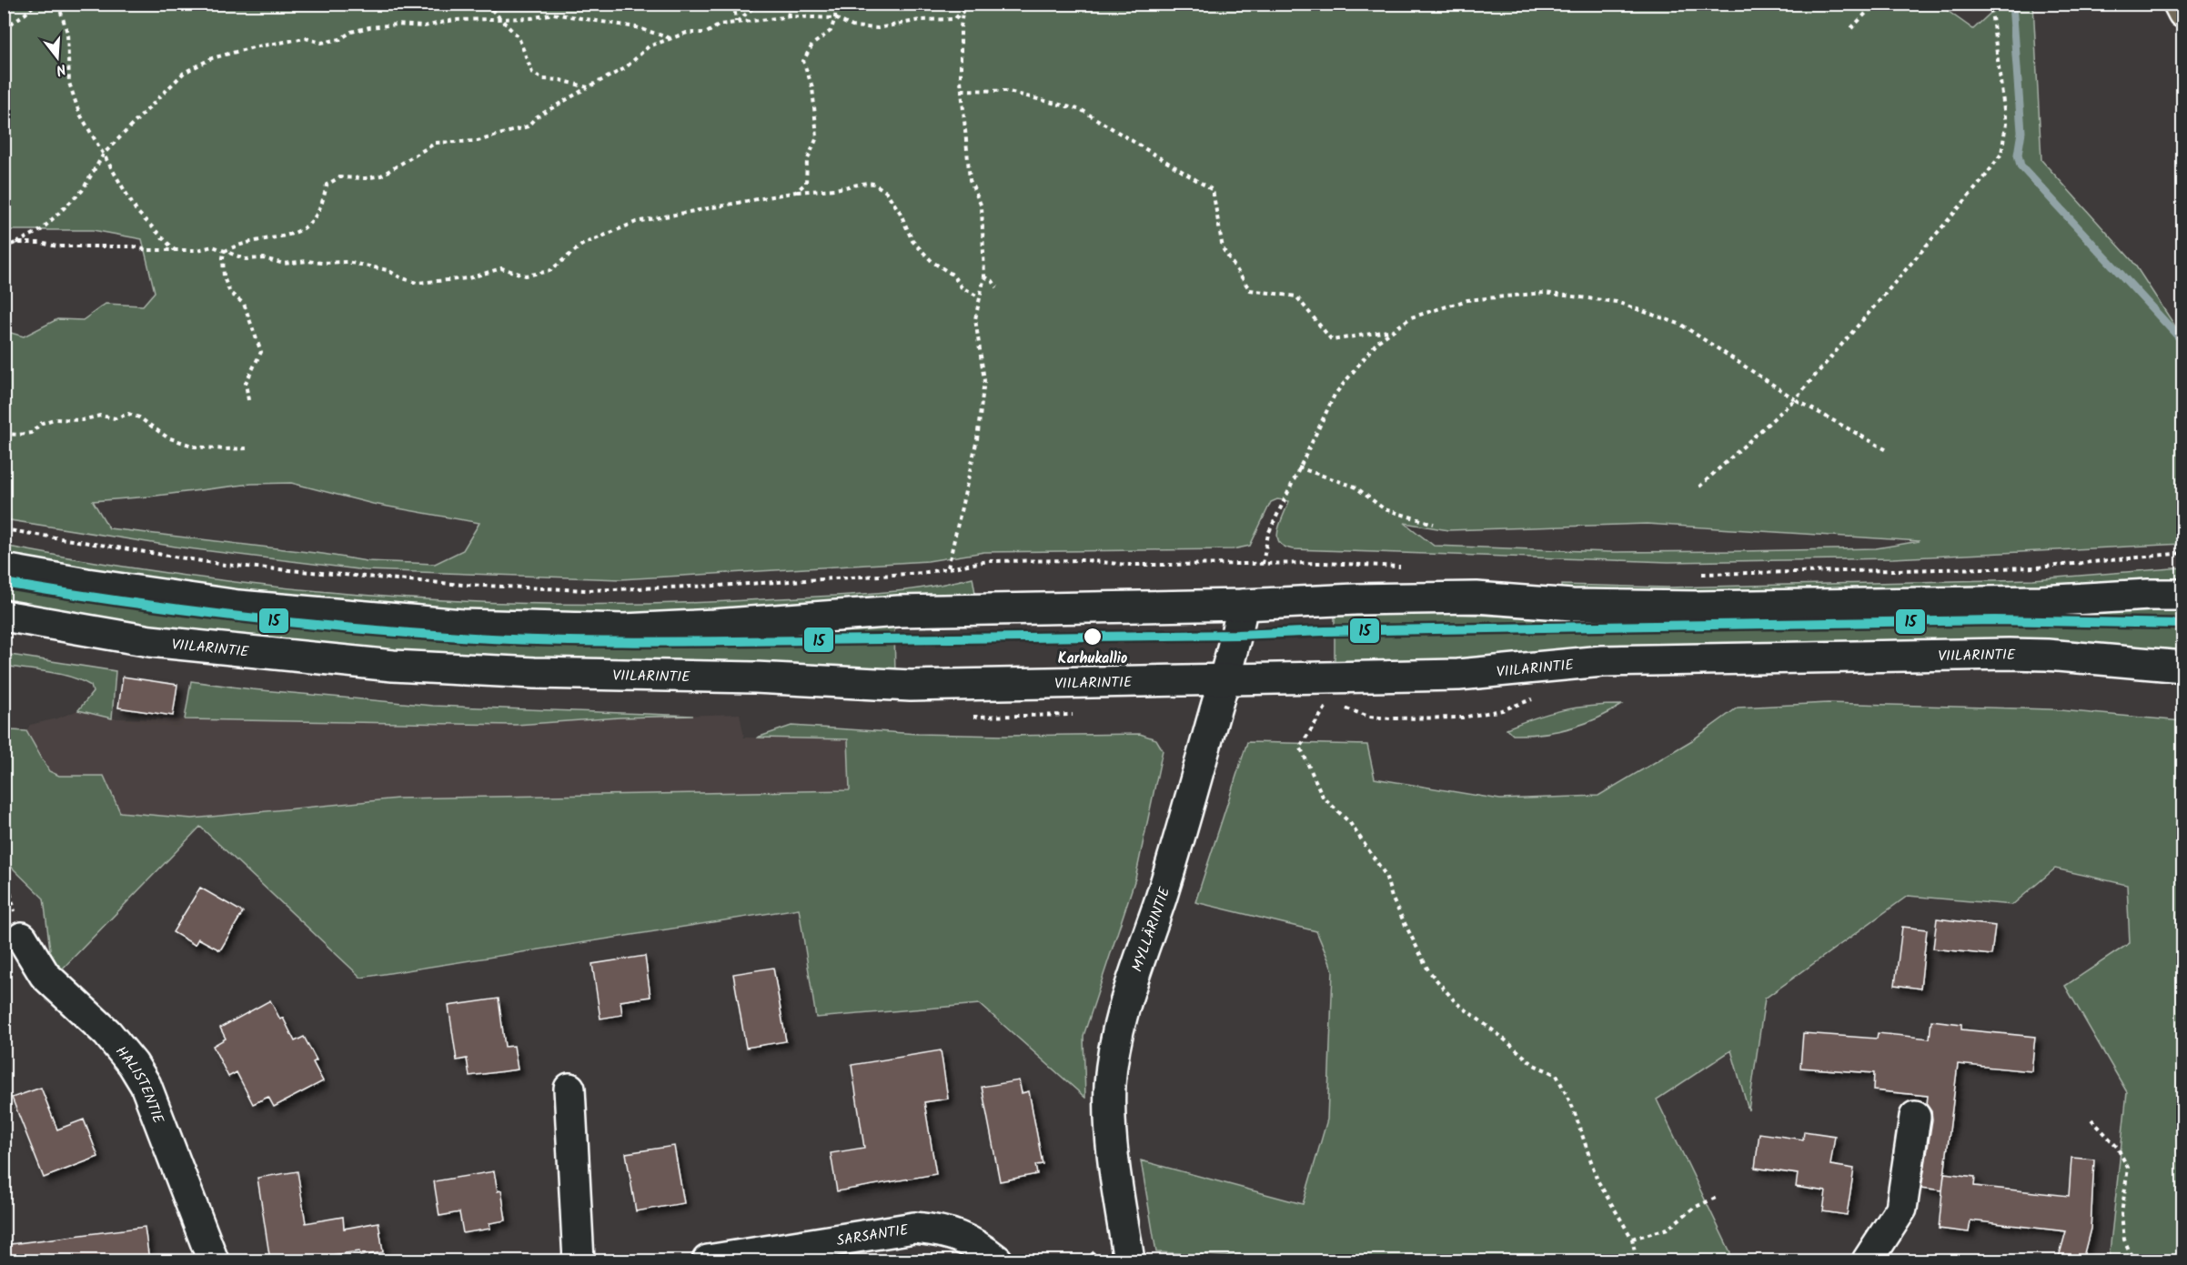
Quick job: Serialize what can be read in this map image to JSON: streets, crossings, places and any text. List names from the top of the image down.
{
  "streets": {
    "main road": [
      "VIILARINTIE",
      "MYLLÄRINTIE",
      "HALISTENTIE",
      "SARSANTIE"
    ]
  },
  "crossings": [
    ["VIILARINTIE", "MYLLÄRINTIE"]
  ],
  "places": ["Karhukallio"],
  "lines": ["transit line 15"],
  "north": "bottom"
}
